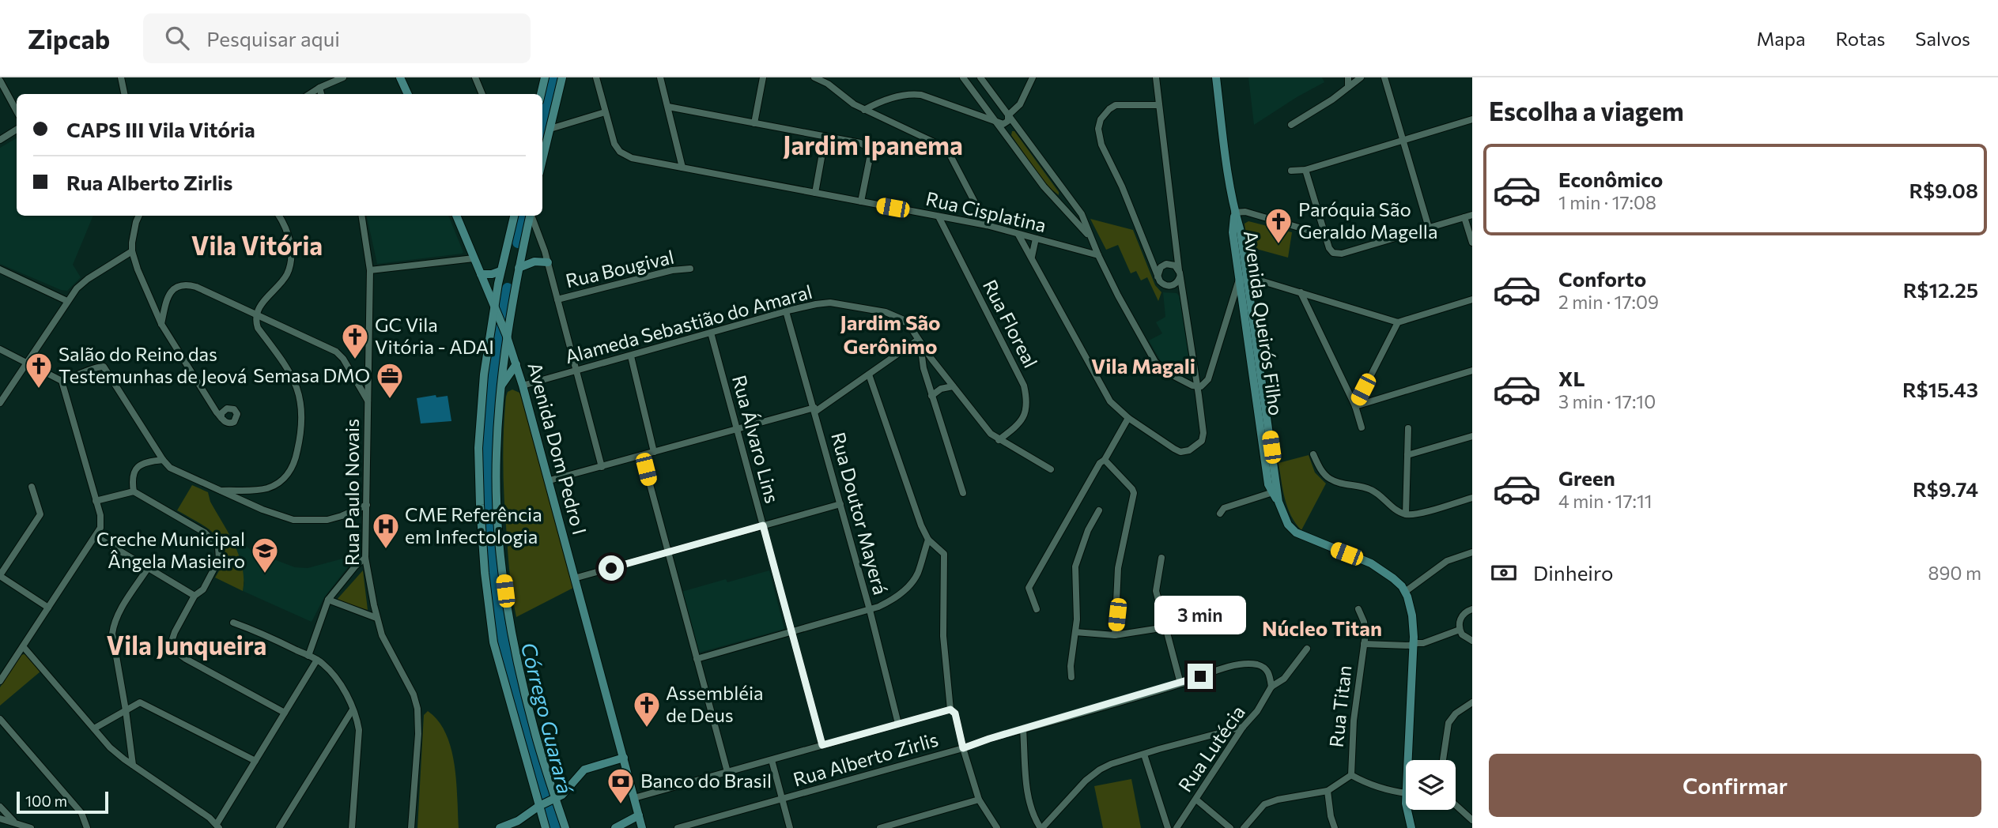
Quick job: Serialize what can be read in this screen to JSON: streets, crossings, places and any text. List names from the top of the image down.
{
  "streets": {
    "main road": ["Avenida Queirós Filho", "Avenida Dom Pedro I"],
    "street": [
      "Rua Cisplatina",
      "Rua Bougival",
      "Rua Floreal",
      "Alameda Sebastião do Amaral",
      "Rua Álvaro Lins",
      "Rua Paulo Novais",
      "Rua Doutor Mayerá",
      "Rua Titan",
      "Rua Lutécia",
      "Rua Alberto Zirlis"
    ]
  },
  "crossings": [
    ["Rua Cisplatina", "Rua Floreal"],
    ["Rua Floreal", "Alameda Sebastião do Amaral"],
    ["Alameda Sebastião do Amaral", "Rua Álvaro Lins"],
    ["Alameda Sebastião do Amaral", "Avenida Dom Pedro I"],
    ["Alameda Sebastião do Amaral", "Rua Doutor Mayerá"],
    ["Rua Lutécia", "Rua Alberto Zirlis"]
  ],
  "districts": [
    "Jardim Ipanema",
    "Vila Vitória",
    "Jardim São Gerônimo",
    "Vila Magali",
    "Núcleo Titan",
    "Vila Junqueira"
  ],
  "water": ["Córrego Guarará"],
  "places": {
    "church": [
      "Paróquia São Geraldo Magella",
      "GC Vila Vitória - ADAI",
      "Salão do Reino das Testemunhas de Jeová",
      "Assembléia de Deus"
    ],
    "office": ["Semasa DMO"],
    "hospital": ["CME Referência em Infectologia"],
    "school or university": ["Creche Municipal Ângela Masieiro"],
    "bank": ["Banco do Brasil"]
  },
  "scale_bar": "100 m",
  "page": {
    "header": "Zipcab",
    "search": "Pesquisar aqui",
    "nav": ["Mapa", "Rotas", "Salvos"],
    "heading": "Escolha a viagem",
    "banner": ["CAPS III Vila Vitória", "Rua Alberto Zirlis"],
    "list": [
      {
        "name": "Econômico",
        "note": "1 min · 17:08",
        "value": "R$9.08"
      },
      {
        "name": "Conforto",
        "note": "2 min · 17:09",
        "value": "R$12.25"
      },
      {
        "name": "XL",
        "note": "3 min · 17:10",
        "value": "R$15.43"
      },
      {
        "name": "Green",
        "note": "4 min · 17:11",
        "value": "R$9.74"
      }
    ],
    "pay": ["Dinheiro", "890 m"],
    "bubble": "3 min",
    "buttons": "Confirmar",
    "scale": "100 m"
  }
}
